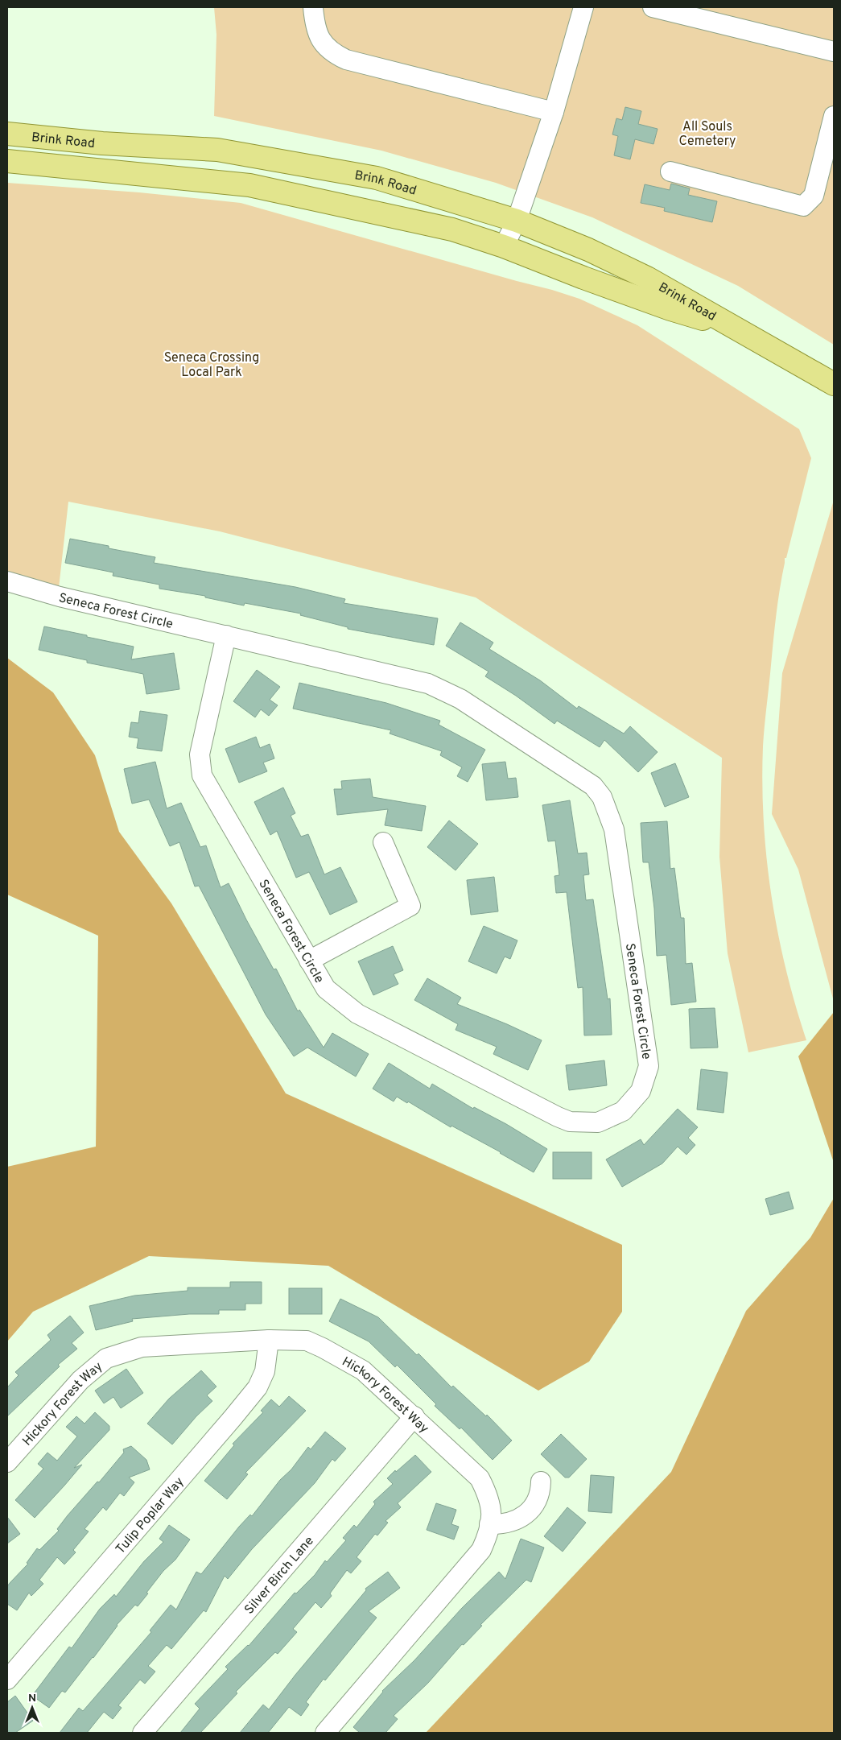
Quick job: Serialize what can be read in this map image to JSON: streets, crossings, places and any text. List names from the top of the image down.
{
  "streets": {
    "main road": ["Brink Road"],
    "street": [
      "Seneca Forest Circle",
      "Hickory Forest Way",
      "Tulip Poplar Way",
      "Silver Birch Lane"
    ]
  },
  "crossings": [
    ["Hickory Forest Way", "Tulip Poplar Way"],
    ["Hickory Forest Way", "Silver Birch Lane"]
  ],
  "parks": ["All Souls Cemetery", "Seneca Crossing Local Park"],
  "north": "top"
}
